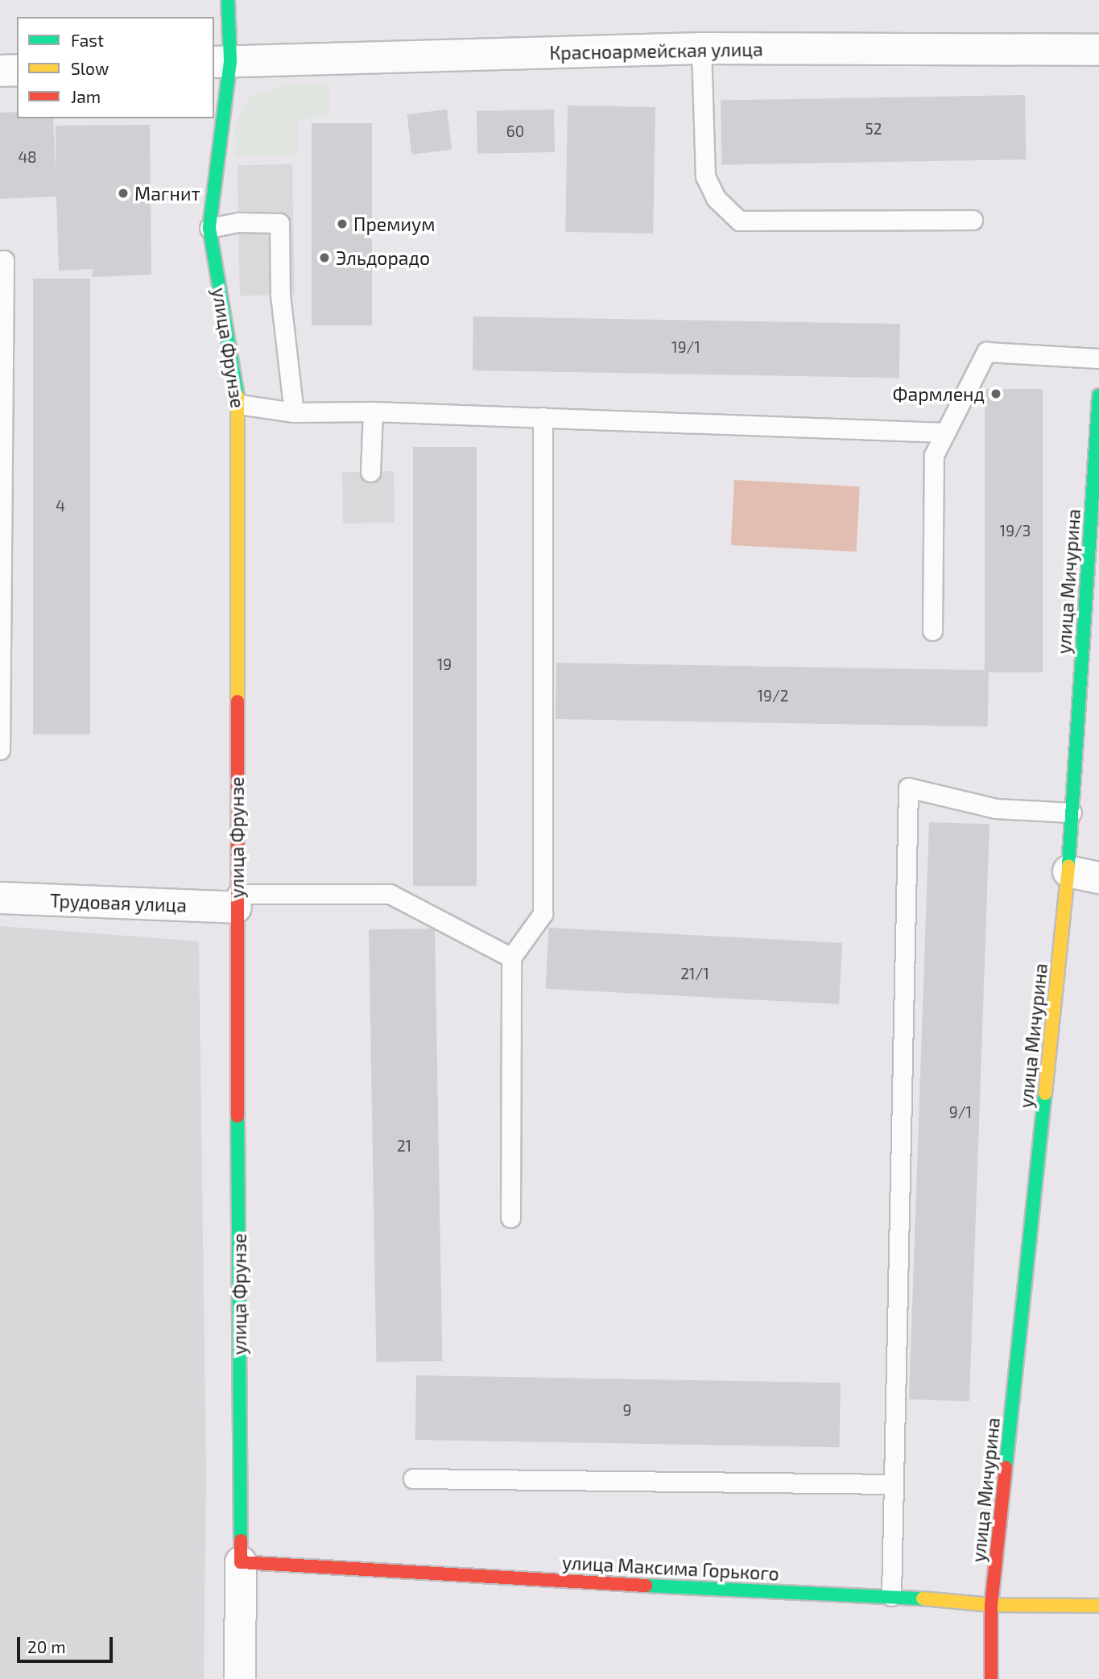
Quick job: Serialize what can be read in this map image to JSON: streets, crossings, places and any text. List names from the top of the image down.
{
  "streets": {
    "street": [
      "Красноармейская улица",
      "улица Фрунзе",
      "улица Мичурина",
      "Трудовая улица",
      "улица Максима Горького"
    ]
  },
  "crossings": [
    ["Красноармейская улица", "улица Фрунзе"],
    ["улица Фрунзе", "Трудовая улица"],
    ["улица Фрунзе", "улица Максима Горького"],
    ["улица Мичурина", "улица Максима Горького"]
  ],
  "places": [
    "Магнит",
    "Премиум",
    "Эльдорадо",
    "Фармленд"
  ],
  "house_numbers": [
    "52",
    "60",
    "48",
    "19/1",
    "4",
    "19/3",
    "19",
    "19/2",
    "21/1",
    "9/1",
    "21",
    "9"
  ],
  "legend": ["Fast", "Slow", "Jam"],
  "scale_bar": "20 m"
}
